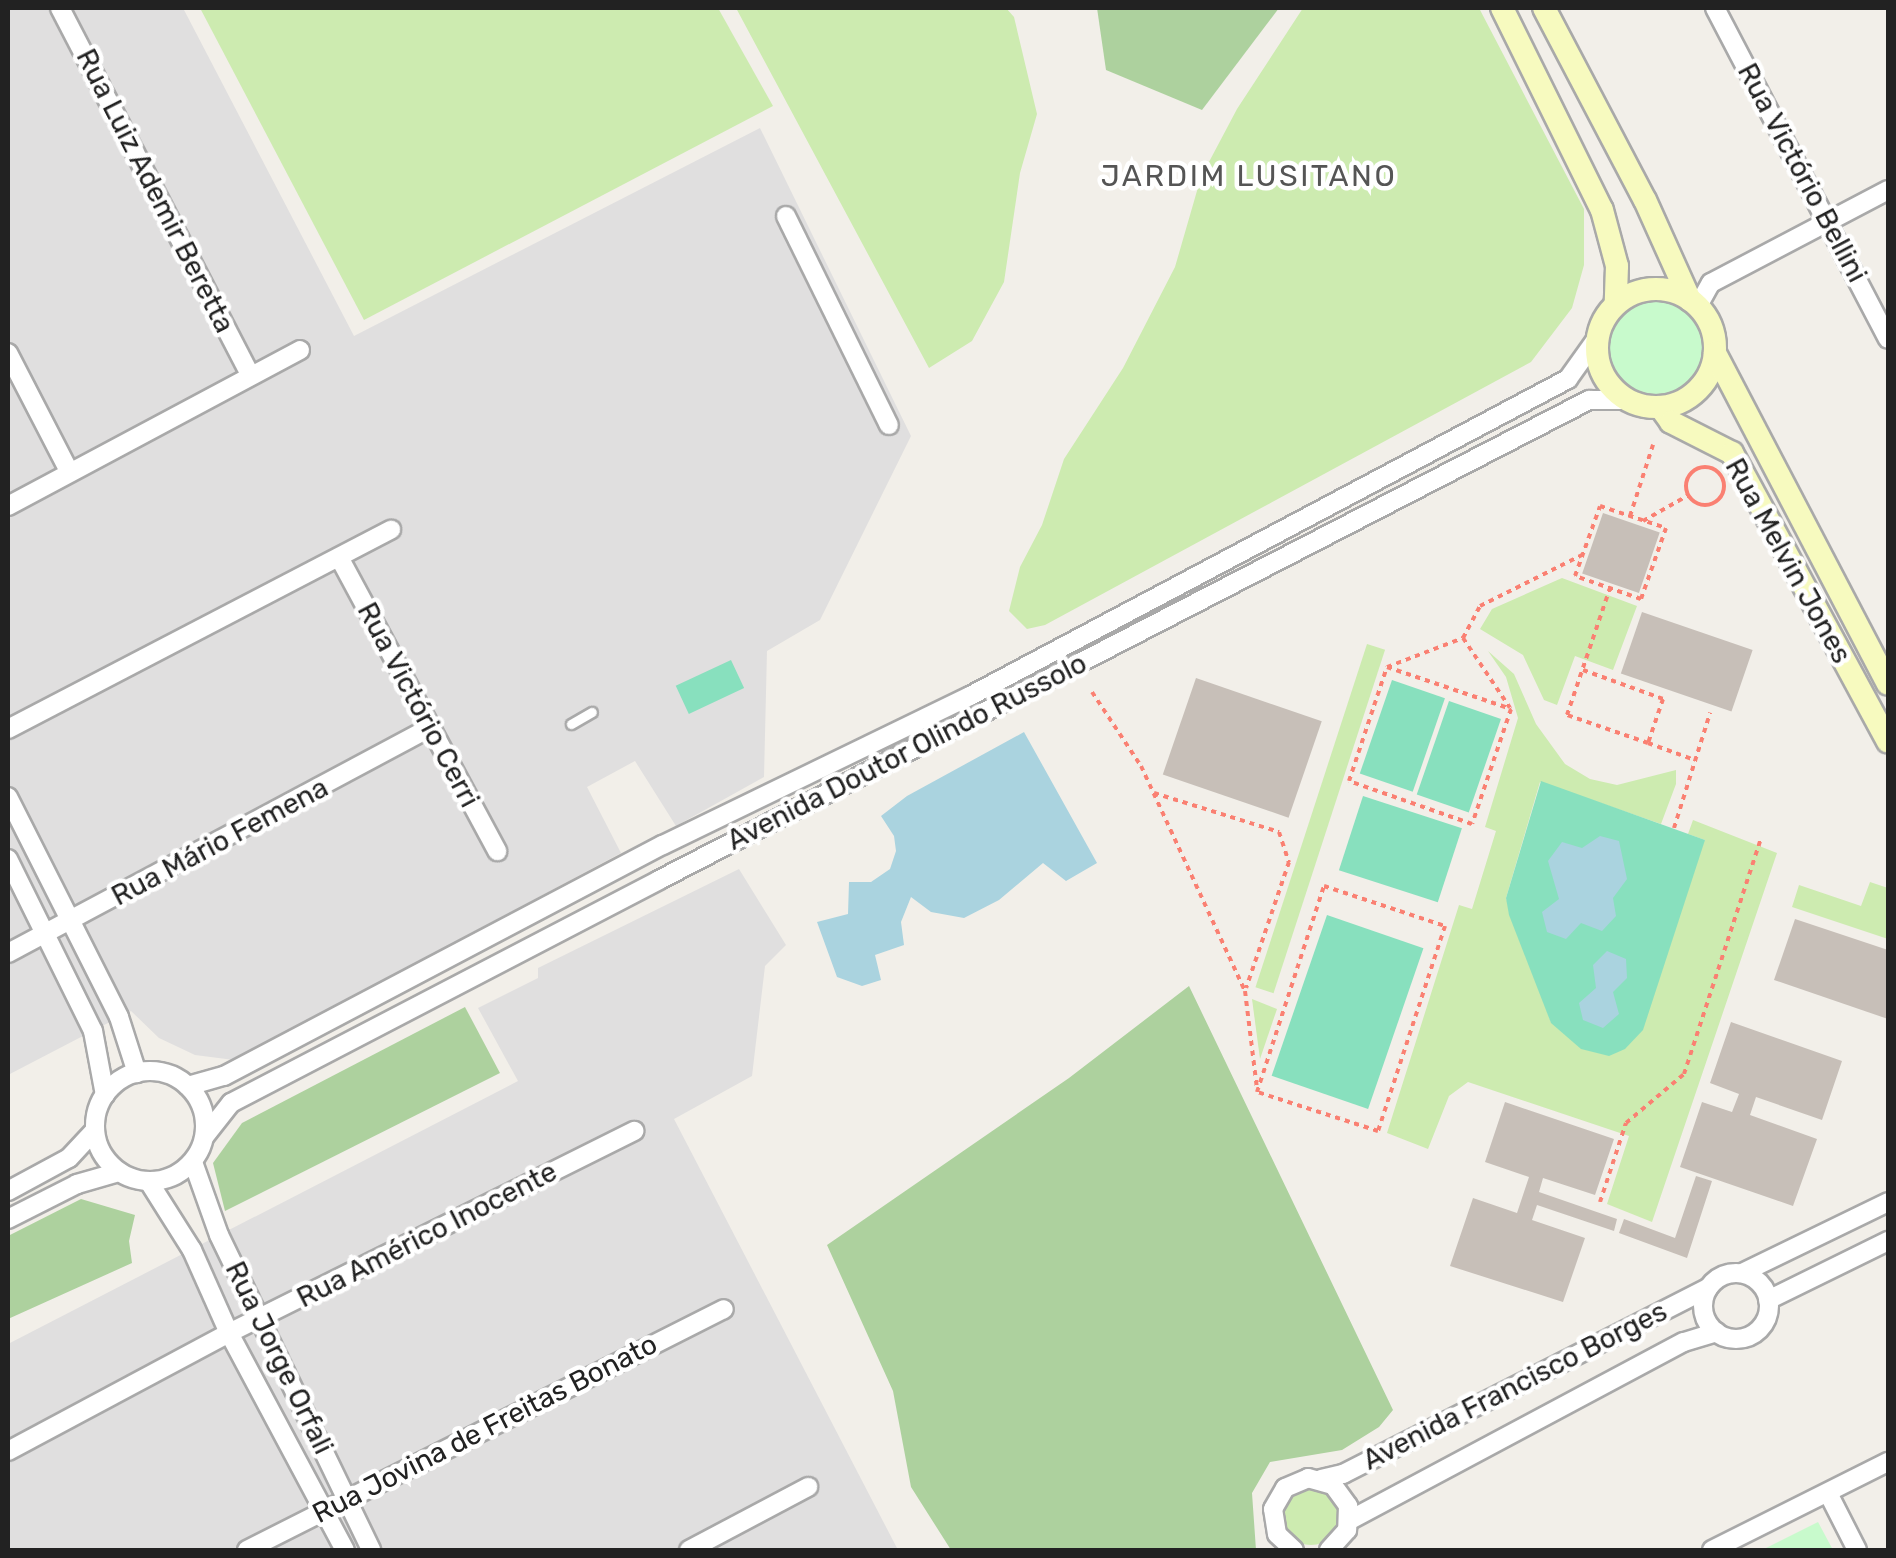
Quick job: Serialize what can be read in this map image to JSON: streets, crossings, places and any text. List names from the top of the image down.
{
  "streets": {
    "street": [
      "Rua Victório Bellini",
      "Rua Luiz Ademir Beretta",
      "Rua Melvin Jones",
      "Rua Victório Cerri",
      "Avenida Doutor Olindo Russolo",
      "Rua Mário Femena",
      "Rua Américo Inocente",
      "Rua Jorge Orfali",
      "Avenida Francisco Borges",
      "Rua Jovina de Freitas Bonato"
    ]
  },
  "crossings": [
    ["Rua Melvin Jones", "Avenida Doutor Olindo Russolo"],
    ["Rua Victório Cerri", "Rua Mário Femena"],
    ["Avenida Doutor Olindo Russolo", "Rua Jorge Orfali"],
    ["Rua Américo Inocente", "Rua Jorge Orfali"],
    ["Rua Jorge Orfali", "Rua Jovina de Freitas Bonato"]
  ],
  "districts": ["JARDIM LUSITANO"]
}
